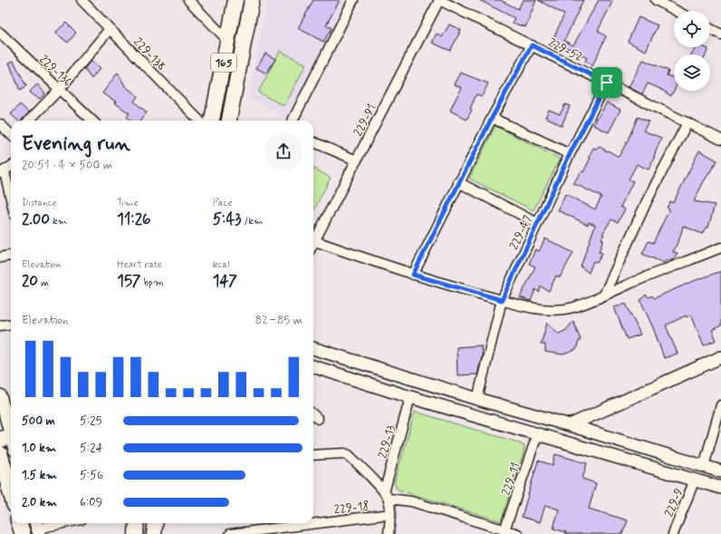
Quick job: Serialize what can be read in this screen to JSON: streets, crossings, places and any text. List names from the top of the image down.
{
  "streets": {
    "main road": ["165"],
    "street": [
      "229-52",
      "229-138",
      "229-136",
      "229-91",
      "229-47",
      "229-13",
      "229-11",
      "229-9",
      "229-18"
    ]
  },
  "crossings": [
    ["229-52", "229-91"],
    ["229-52", "229-47"]
  ],
  "page": {
    "heading": ["Evening run", "20:51 · 4 × 500 m"],
    "stats": [
      ["Distance", "2.00 km"],
      ["Time", "11:26"],
      ["Pace", "5:43 /km"],
      ["Elevation", "20 m"],
      ["Heart rate", "157 bpm"],
      ["kcal", "147"]
    ],
    "chart": ["Elevation", "82–85 m"],
    "list": [
      {
        "name": "500 m",
        "note": "5:25"
      },
      {
        "name": "1.0 km",
        "note": "5:24"
      },
      {
        "name": "1.5 km",
        "note": "5:56"
      },
      {
        "name": "2.0 km",
        "note": "6:09"
      }
    ]
  }
}
